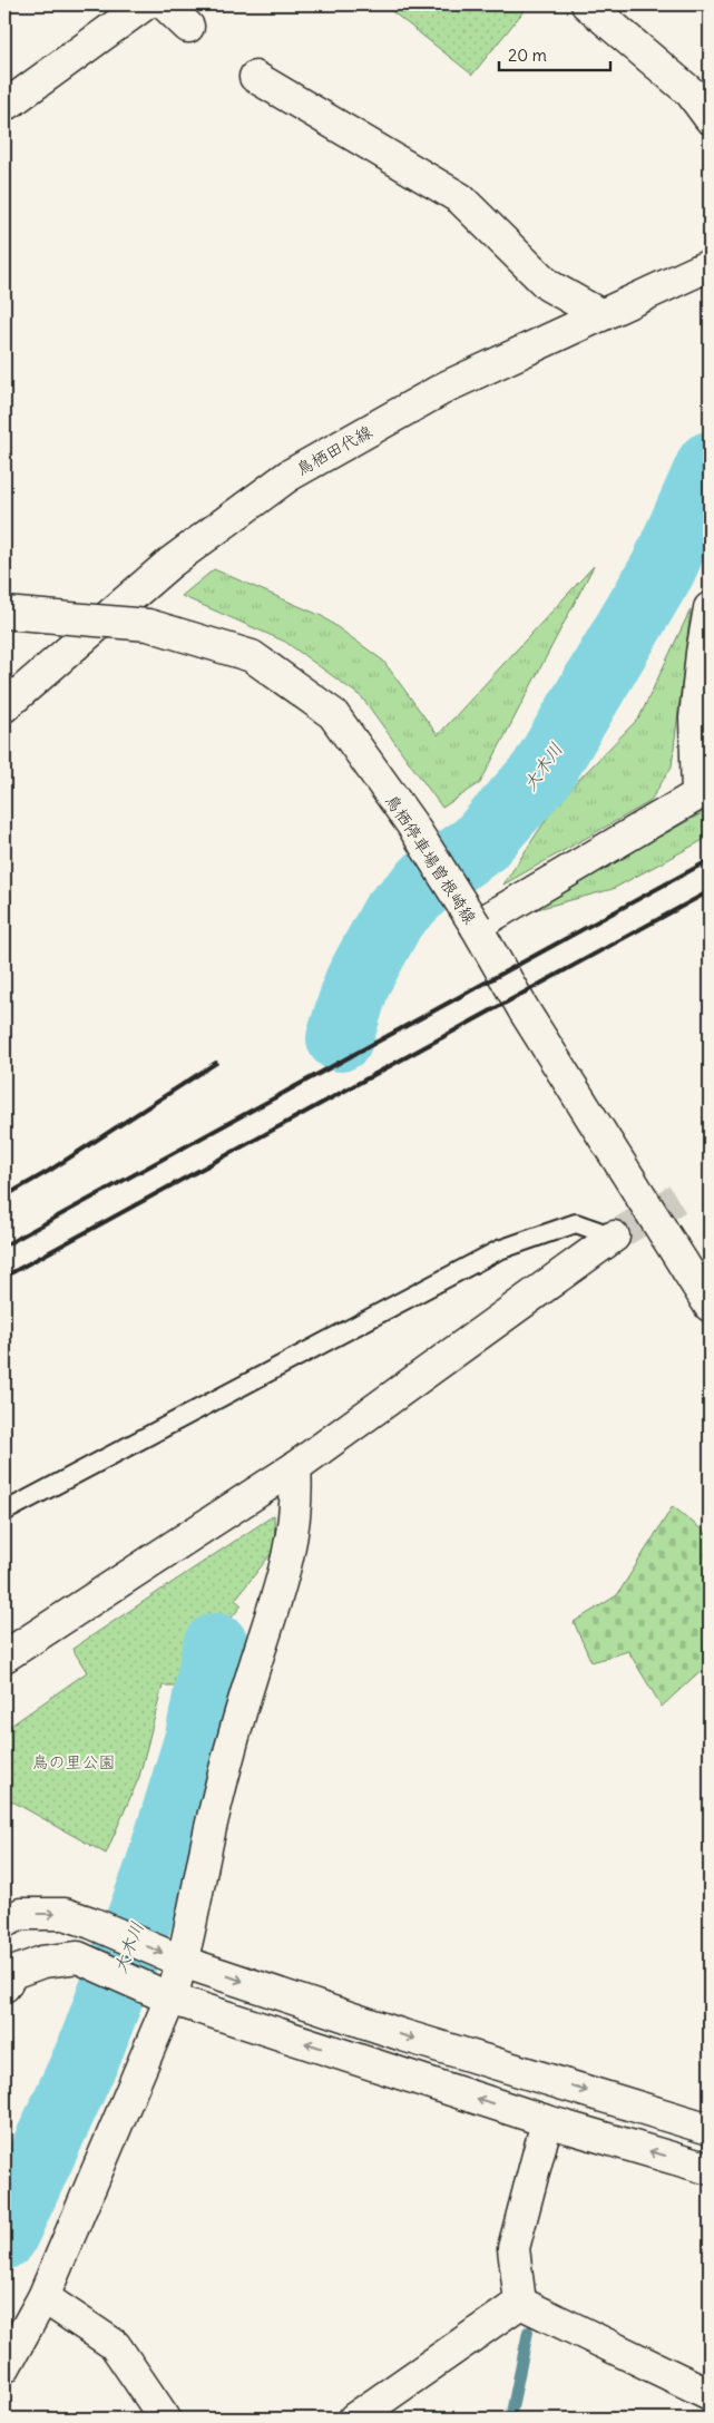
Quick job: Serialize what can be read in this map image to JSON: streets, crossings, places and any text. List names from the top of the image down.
{
  "streets": {
    "street": ["鳥栖田代線", "鳥栖停車場曽根崎線"]
  },
  "water": ["大木川"],
  "parks": ["鳥の里公園"],
  "scale_bar": "20 m"
}
